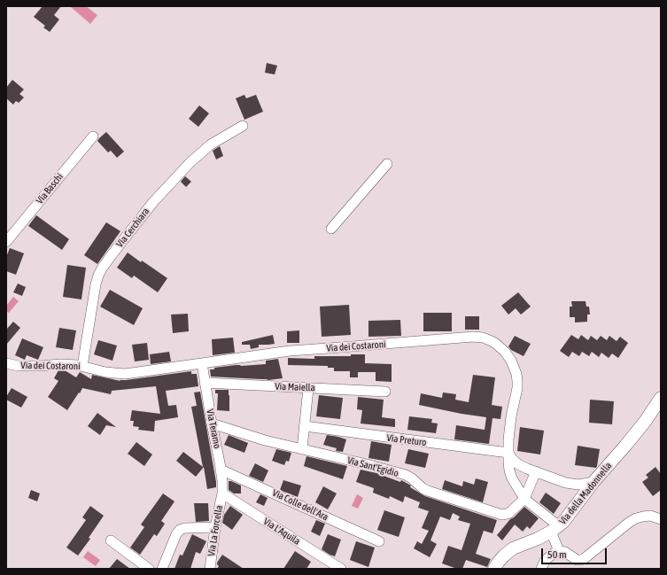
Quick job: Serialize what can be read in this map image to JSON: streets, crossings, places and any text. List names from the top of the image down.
{
  "streets": {
    "main road": ["Via della Madonnella"],
    "street": [
      "Via Baschi",
      "Via Cerchiara",
      "Via dei Costaroni",
      "Via Maiella",
      "Via Teramo",
      "Via Preturo",
      "Via Sant'Egidio",
      "Via Colle dell'Ara",
      "Via La Forcella",
      "Via L'Aquila"
    ]
  },
  "crossings": [
    ["Via Cerchiara", "Via dei Costaroni"],
    ["Via dei Costaroni", "Via Teramo"],
    ["Via dei Costaroni", "Via Preturo"],
    ["Via Maiella", "Via Teramo"],
    ["Via Teramo", "Via Sant'Egidio"],
    ["Via Teramo", "Via Colle dell'Ara"],
    ["Via Teramo", "Via La Forcella"],
    ["Via Teramo", "Via L'Aquila"],
    ["Via La Forcella", "Via L'Aquila"]
  ],
  "scale_bar": "50 m"
}
